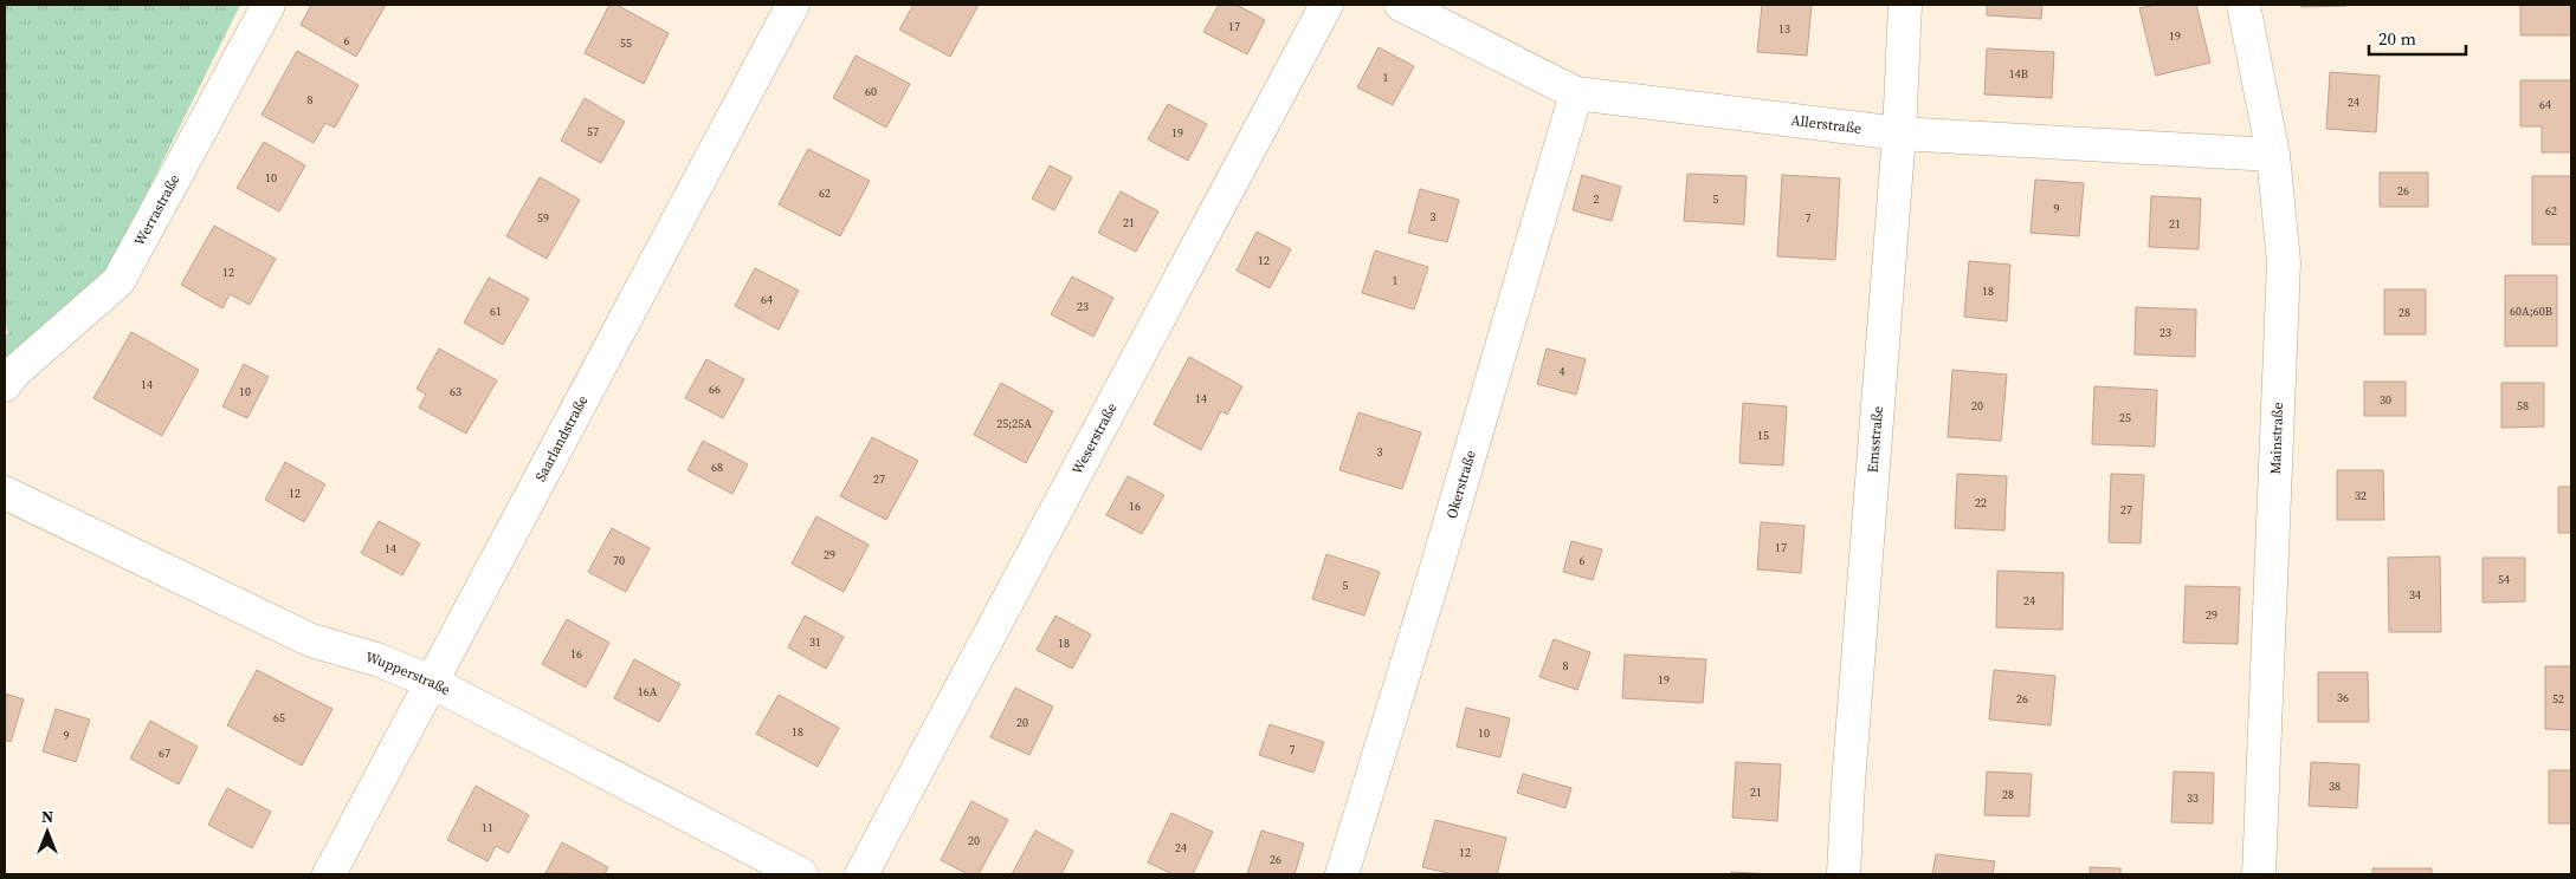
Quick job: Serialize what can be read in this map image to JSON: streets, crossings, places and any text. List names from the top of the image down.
{
  "streets": {
    "street": [
      "Allerstraße",
      "Werrastraße",
      "Mainstraße",
      "Weserstraße",
      "Emsstraße",
      "Saarlandstraße",
      "Okerstraße",
      "Wupperstraße"
    ]
  },
  "crossings": [
    ["Allerstraße", "Mainstraße"],
    ["Allerstraße", "Emsstraße"],
    ["Allerstraße", "Okerstraße"],
    ["Saarlandstraße", "Wupperstraße"]
  ],
  "house_numbers": [
    "17",
    "13",
    "19",
    "6",
    "55",
    "14B",
    "1",
    "60",
    "8",
    "24",
    "64",
    "57",
    "19",
    "10",
    "26",
    "62",
    "2",
    "5",
    "9",
    "62",
    "3",
    "59",
    "7",
    "21",
    "21",
    "12",
    "12",
    "1",
    "18",
    "64",
    "23",
    "61",
    "60A;60B",
    "28",
    "23",
    "4",
    "14",
    "66",
    "10",
    "63",
    "14",
    "30",
    "20",
    "58",
    "25",
    "25;25A",
    "15",
    "3",
    "68",
    "27",
    "12",
    "32",
    "22",
    "16",
    "27",
    "17",
    "14",
    "29",
    "70",
    "6",
    "54",
    "5",
    "34",
    "24",
    "29",
    "31",
    "18",
    "16",
    "8",
    "19",
    "16A",
    "36",
    "26",
    "52",
    "65",
    "20",
    "18",
    "10",
    "9",
    "7",
    "67",
    "38",
    "21",
    "28",
    "33",
    "11",
    "20",
    "24",
    "12",
    "26"
  ],
  "scale_bar": "20 m",
  "north": "top"
}
